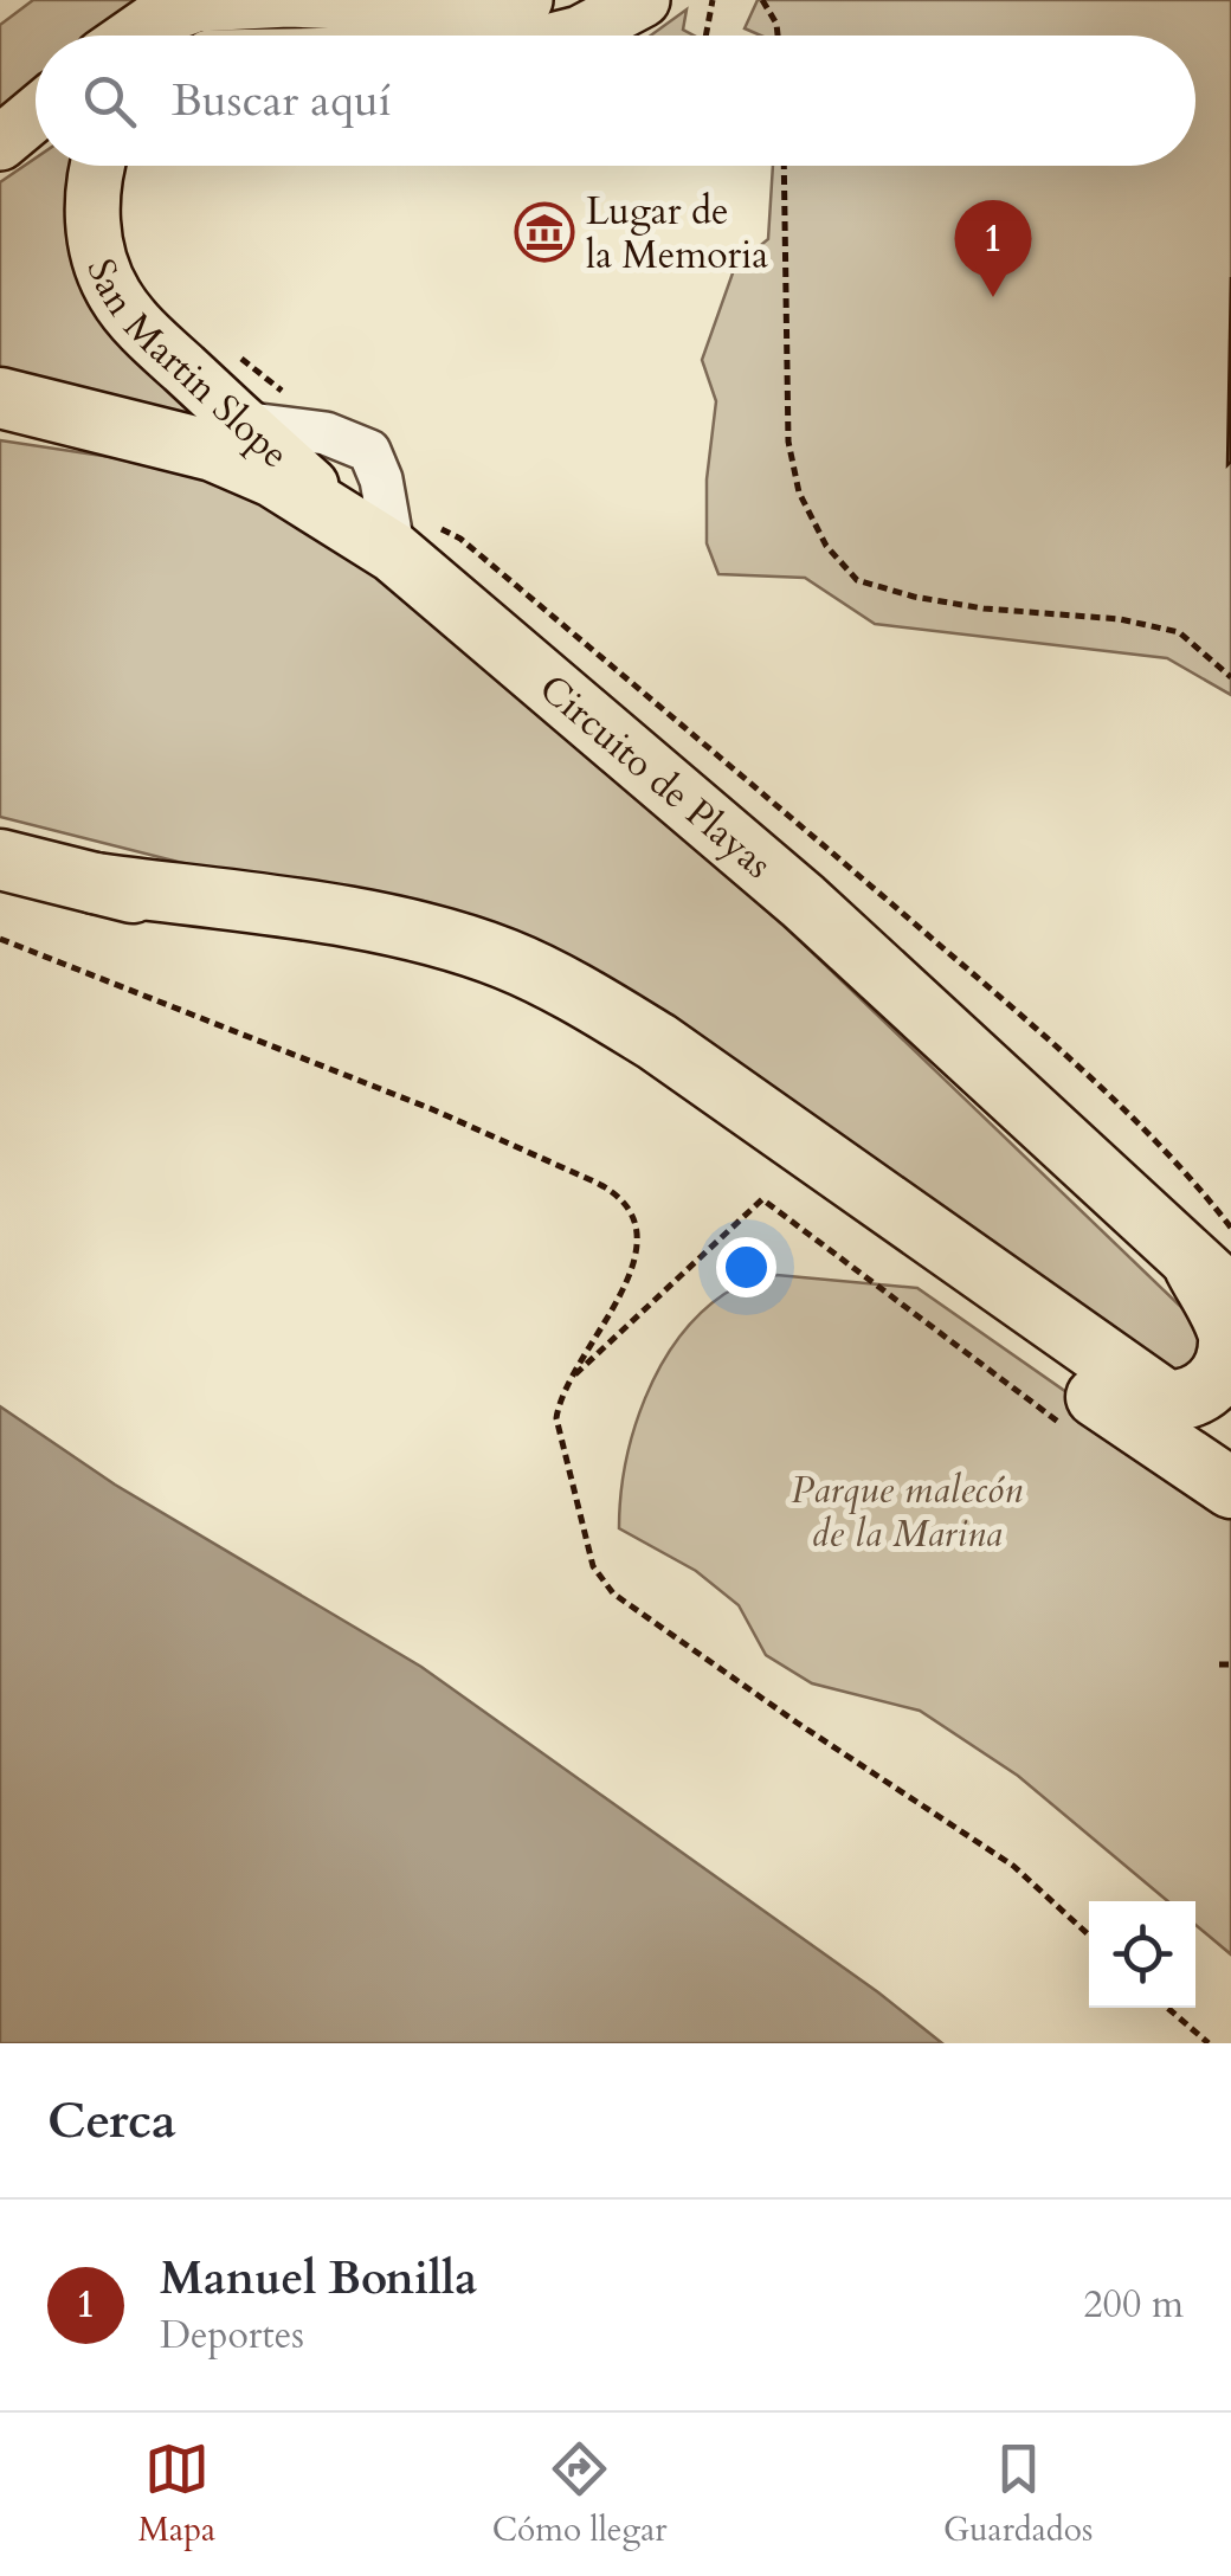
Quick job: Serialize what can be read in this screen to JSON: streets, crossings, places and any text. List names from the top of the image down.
{
  "streets": {
    "highway": ["Circuito de Playas"],
    "main road": ["San Martin Slope"]
  },
  "crossings": [
    ["San Martin Slope", "Circuito de Playas"]
  ],
  "parks": ["Parque malecón de la Marina"],
  "places": {
    "museum": ["Lugar de la Memoria"]
  },
  "page": {
    "search": "Buscar aquí",
    "pins": "1",
    "heading": "Cerca",
    "list": [
      {
        "mark": "1",
        "name": "Manuel Bonilla",
        "note": "Deportes",
        "value": "200 m"
      }
    ],
    "nav": ["Mapa", "Cómo llegar", "Guardados"]
  }
}
